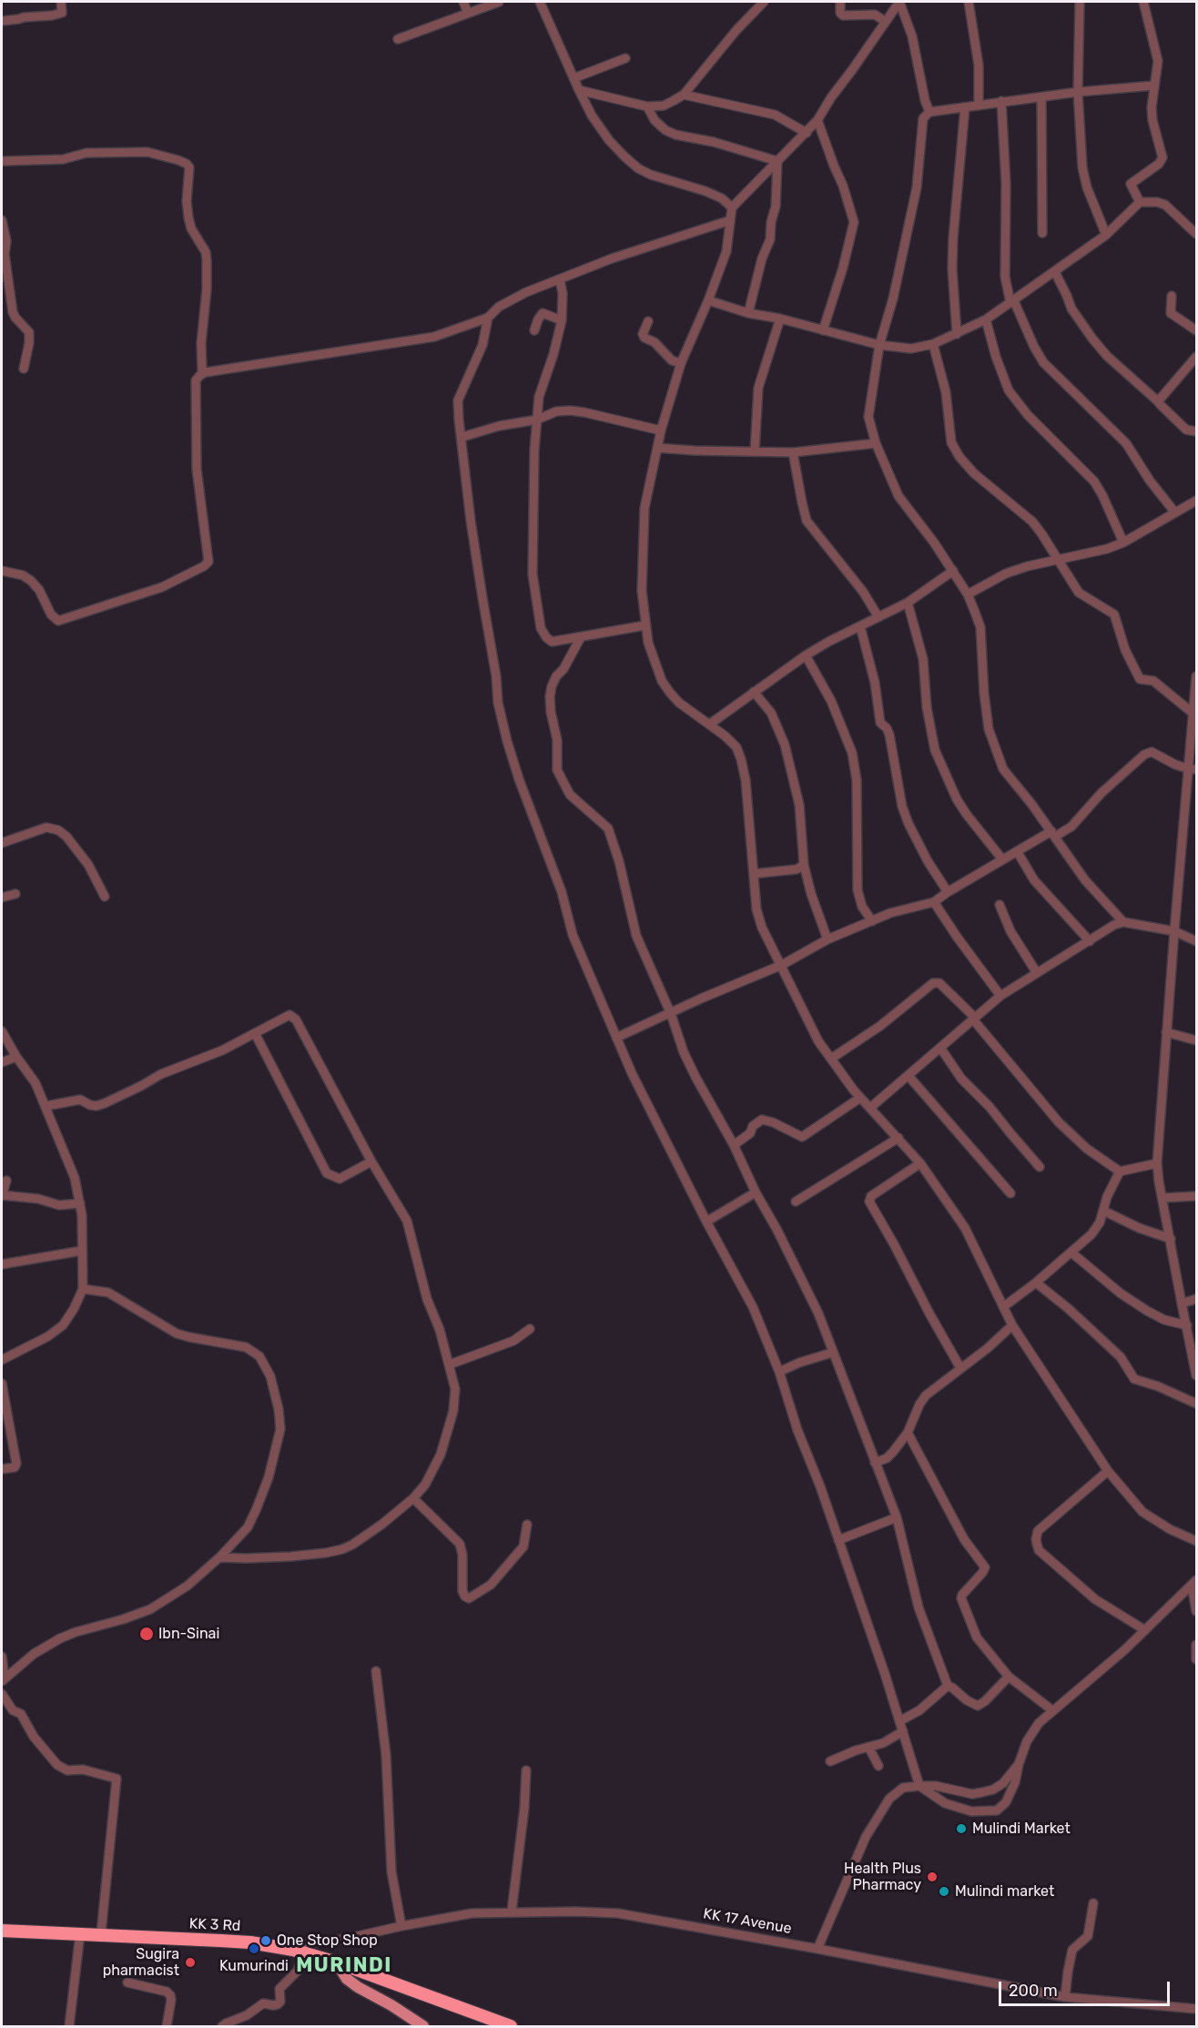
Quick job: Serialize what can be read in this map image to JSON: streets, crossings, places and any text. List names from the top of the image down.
{
  "streets": {
    "highway": ["KK 3 Rd"],
    "street": ["KK 17 Avenue"]
  },
  "crossings": [
    ["KK 17 Avenue", "KK 3 Rd"]
  ],
  "districts": ["MURINDI"],
  "places": [
    "Ibn-Sinai",
    "Mulindi Market",
    "Health Plus Pharmacy",
    "Mulindi market",
    "One Stop Shop",
    "Kumurindi",
    "Sugira pharmacist"
  ],
  "scale_bar": "200 m"
}
